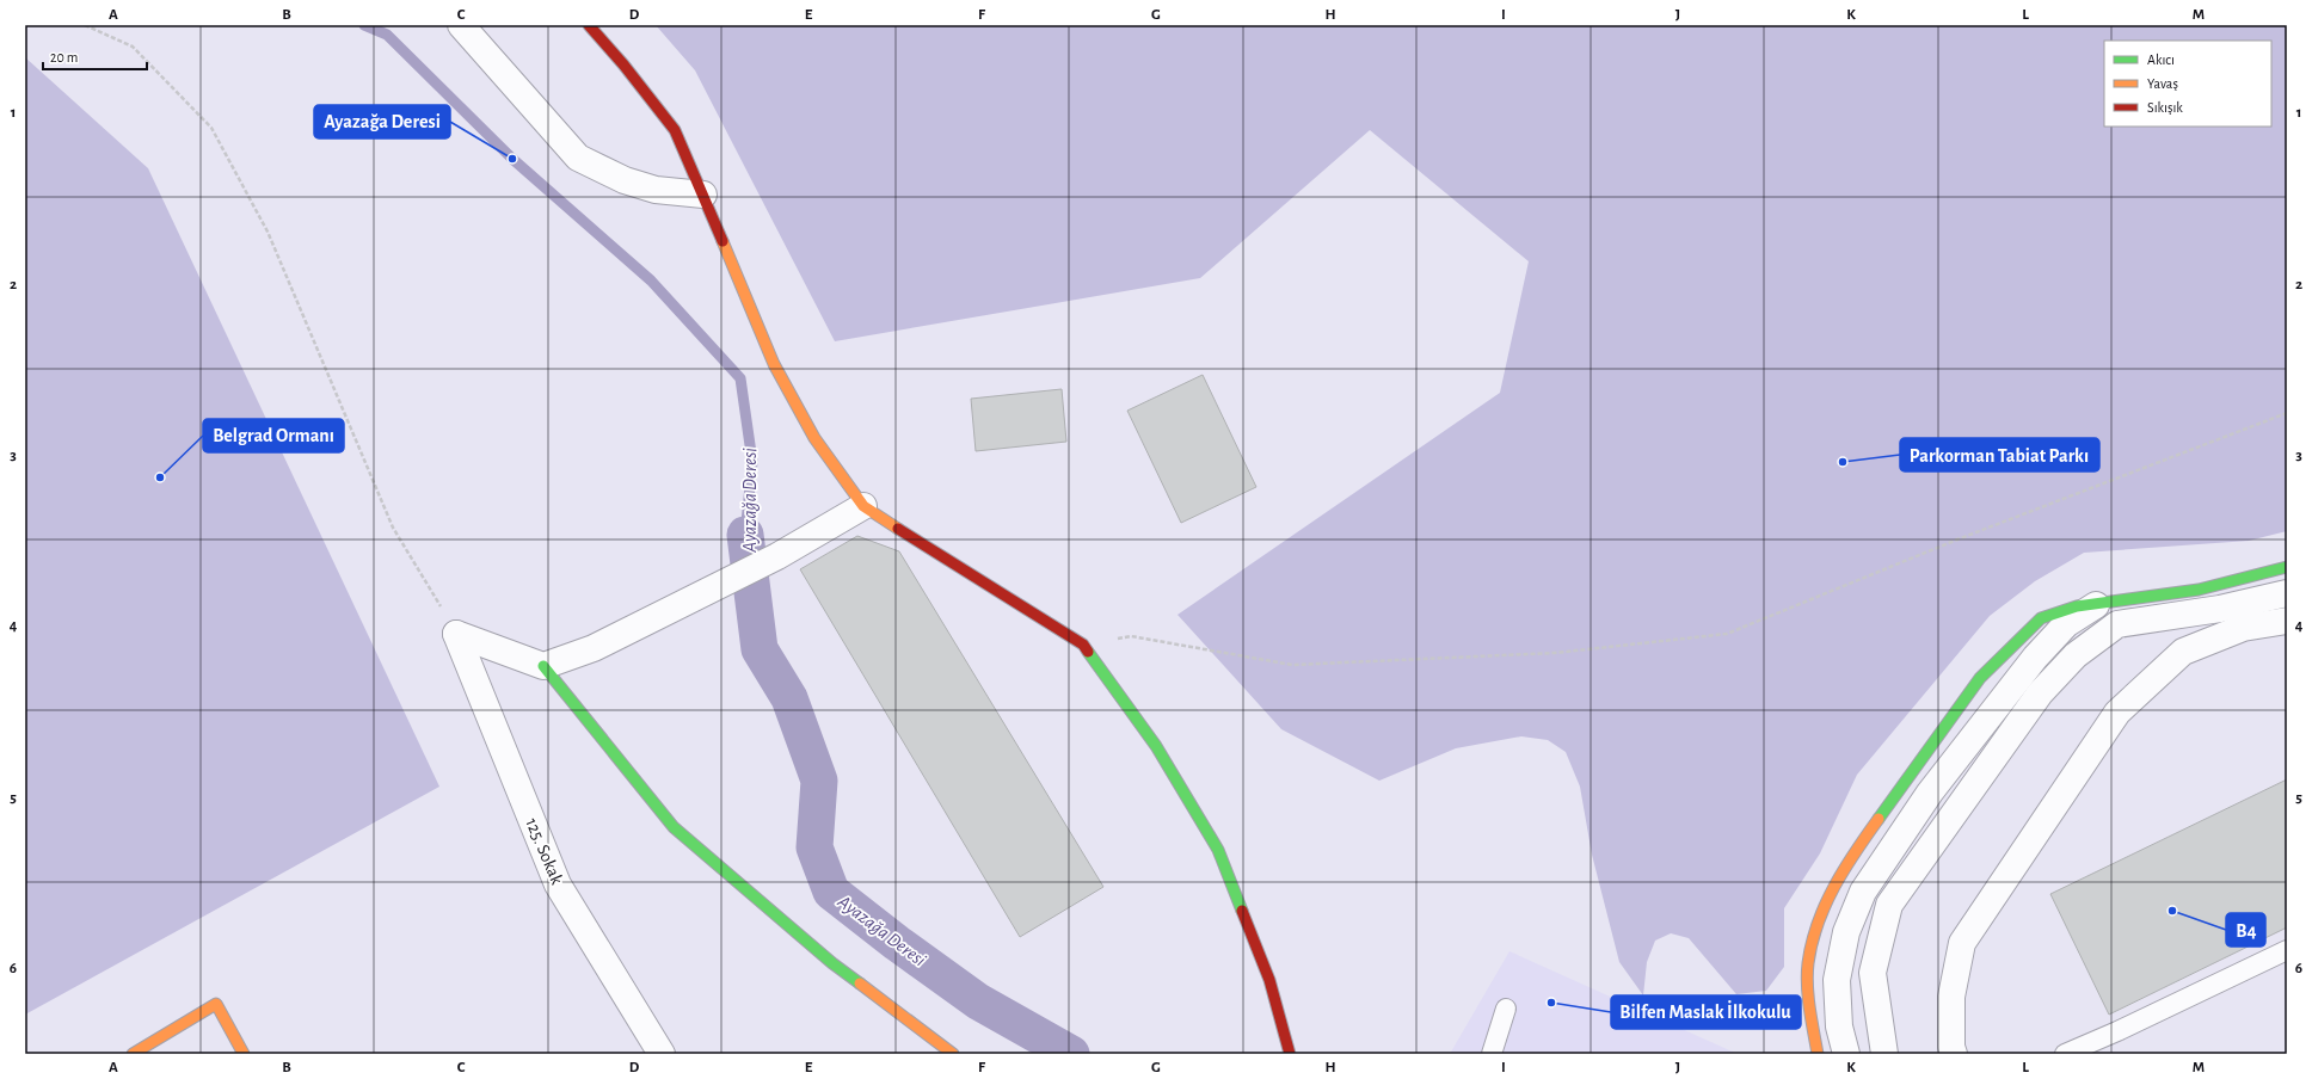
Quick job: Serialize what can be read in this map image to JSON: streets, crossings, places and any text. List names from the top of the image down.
{
  "streets": {
    "street": ["125. Sokak"]
  },
  "water": ["Ayazağa Deresi"],
  "places": [
    "Ayazağa Deresi",
    "Parkorman Tabiat Parkı",
    "Belgrad Ormanı",
    "B4",
    "Bilfen Maslak İlkokulu"
  ],
  "legend": ["Akıcı", "Yavaş", "Sıkışık"],
  "scale_bar": "20 m",
  "grid": {
    "columns": [
      "A",
      "B",
      "C",
      "D",
      "E",
      "F",
      "G",
      "H",
      "I",
      "J",
      "K",
      "L",
      "M"
    ],
    "rows": [
      "1",
      "2",
      "3",
      "4",
      "5",
      "6"
    ]
  }
}
